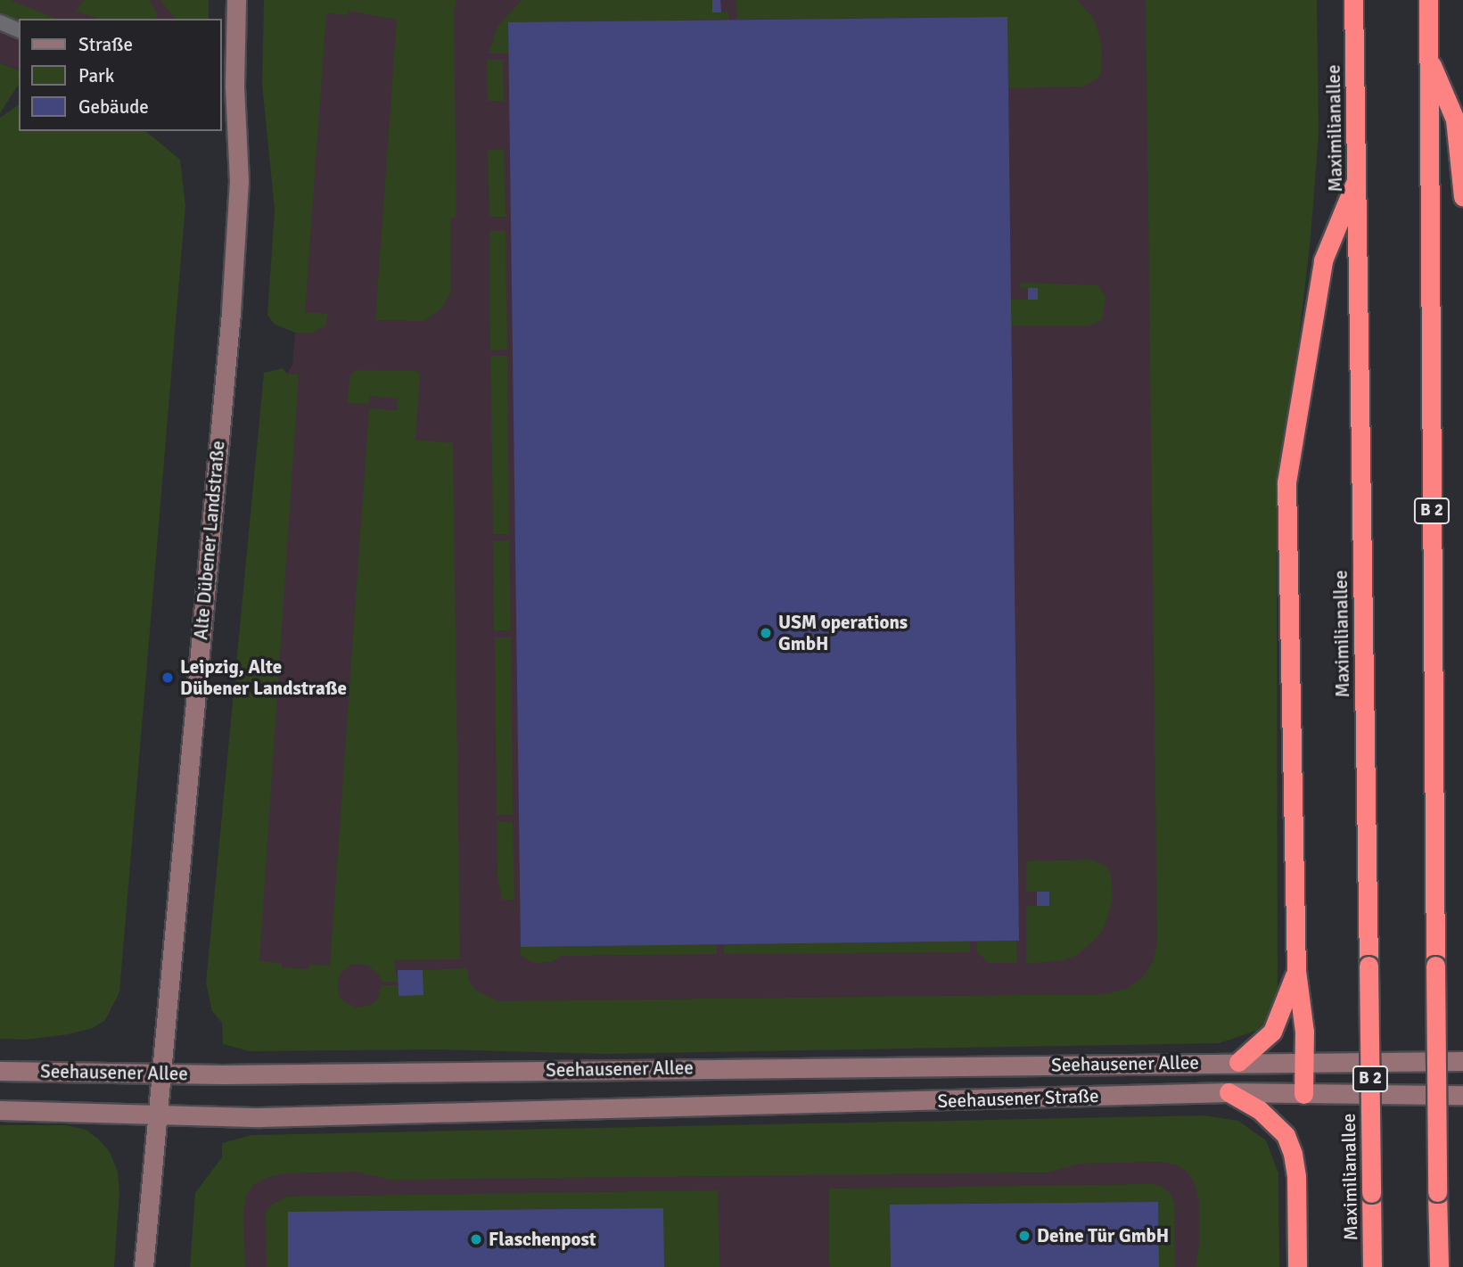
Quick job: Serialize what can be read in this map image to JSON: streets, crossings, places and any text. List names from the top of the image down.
{
  "streets": {
    "highway": ["Maximilianallee", "B 2"],
    "main road": ["Alte Dübener Landstraße", "Seehausener Allee", "Seehausener Straße"]
  },
  "crossings": [
    ["Alte Dübener Landstraße", "Seehausener Allee"],
    ["Seehausener Allee", "Seehausener Straße"]
  ],
  "places": [
    "USM operations GmbH",
    "Leipzig, Alte Dübener Landstraße",
    "Deine Tür GmbH",
    "Flaschenpost"
  ],
  "legend": ["Straße", "Park", "Gebäude"]
}
